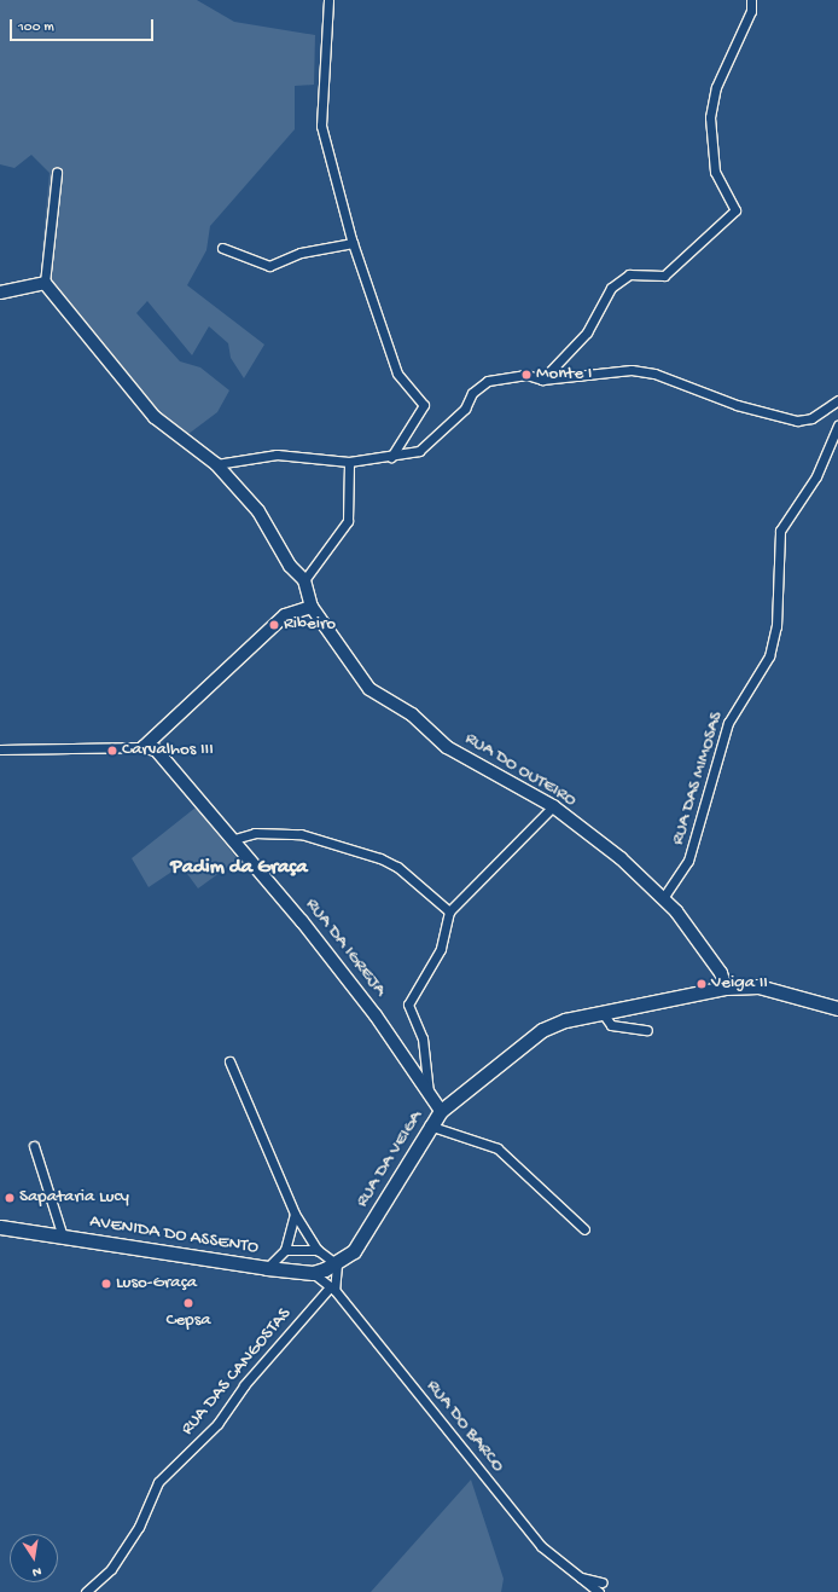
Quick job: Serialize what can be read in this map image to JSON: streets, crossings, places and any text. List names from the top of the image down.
{
  "streets": {
    "main road": ["RUA DA VEIGA", "AVENIDA DO ASSENTO"],
    "street": [
      "RUA DO OUTEIRO",
      "RUA DAS MIMOSAS",
      "RUA DA IGREJA",
      "RUA DAS CANGOSTAS",
      "RUA DO BARCO"
    ]
  },
  "crossings": [
    ["RUA DO OUTEIRO", "RUA DAS MIMOSAS"],
    ["RUA DO OUTEIRO", "RUA DA VEIGA"],
    ["RUA DA IGREJA", "RUA DA VEIGA"],
    ["RUA DA VEIGA", "AVENIDA DO ASSENTO"],
    ["RUA DA VEIGA", "RUA DO BARCO"],
    ["AVENIDA DO ASSENTO", "RUA DO BARCO"],
    ["RUA DAS CANGOSTAS", "RUA DO BARCO"]
  ],
  "districts": ["Padim da Graça"],
  "places": [
    "Monte I",
    "Ribeiro",
    "Carvalhos III",
    "Veiga II",
    "Sapataria Lucy",
    "Luso-Graça",
    "Cepsa"
  ],
  "scale_bar": "100 m",
  "north": "bottom"
}
